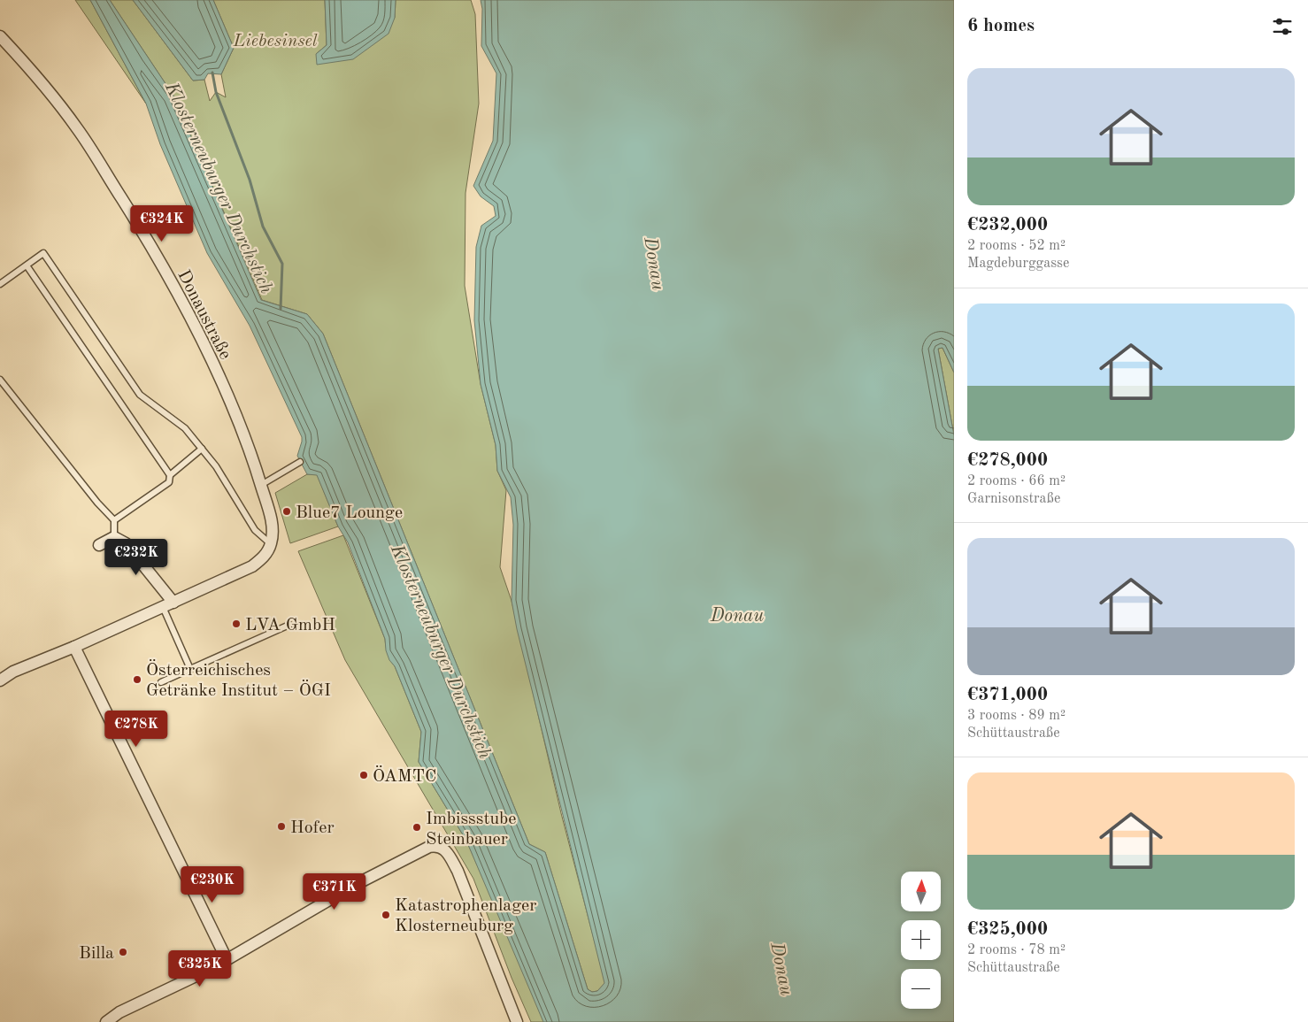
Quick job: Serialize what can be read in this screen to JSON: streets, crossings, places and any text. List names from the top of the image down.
{
  "streets": {
    "street": ["Donaustraße"]
  },
  "water": ["Klosterneuburger Durchstich", "Donau"],
  "parks": ["Liebesinsel"],
  "places": [
    "Blue7 Lounge",
    "LVA GmbH",
    "Österreichisches Getränke Institut – ÖGI",
    "ÖAMTC",
    "Hofer",
    "Imbissstube Steinbauer",
    "Katastrophenlager Klosterneuburg",
    "Billa"
  ],
  "north": "top",
  "page": {
    "heading": "6 homes",
    "list": [
      {
        "name": "€232,000",
        "note": "2 rooms · 52 m² · Magdeburggasse"
      },
      {
        "name": "€278,000",
        "note": "2 rooms · 66 m² · Garnisonstraße"
      },
      {
        "name": "€371,000",
        "note": "3 rooms · 89 m² · Schüttaustraße"
      },
      {
        "name": "€325,000",
        "note": "2 rooms · 78 m² · Schüttaustraße"
      }
    ],
    "price": [
      "€324K",
      "€232K",
      "€278K",
      "€230K",
      "€371K",
      "€325K"
    ],
    "map_buttons": ["+", "−"]
  }
}
